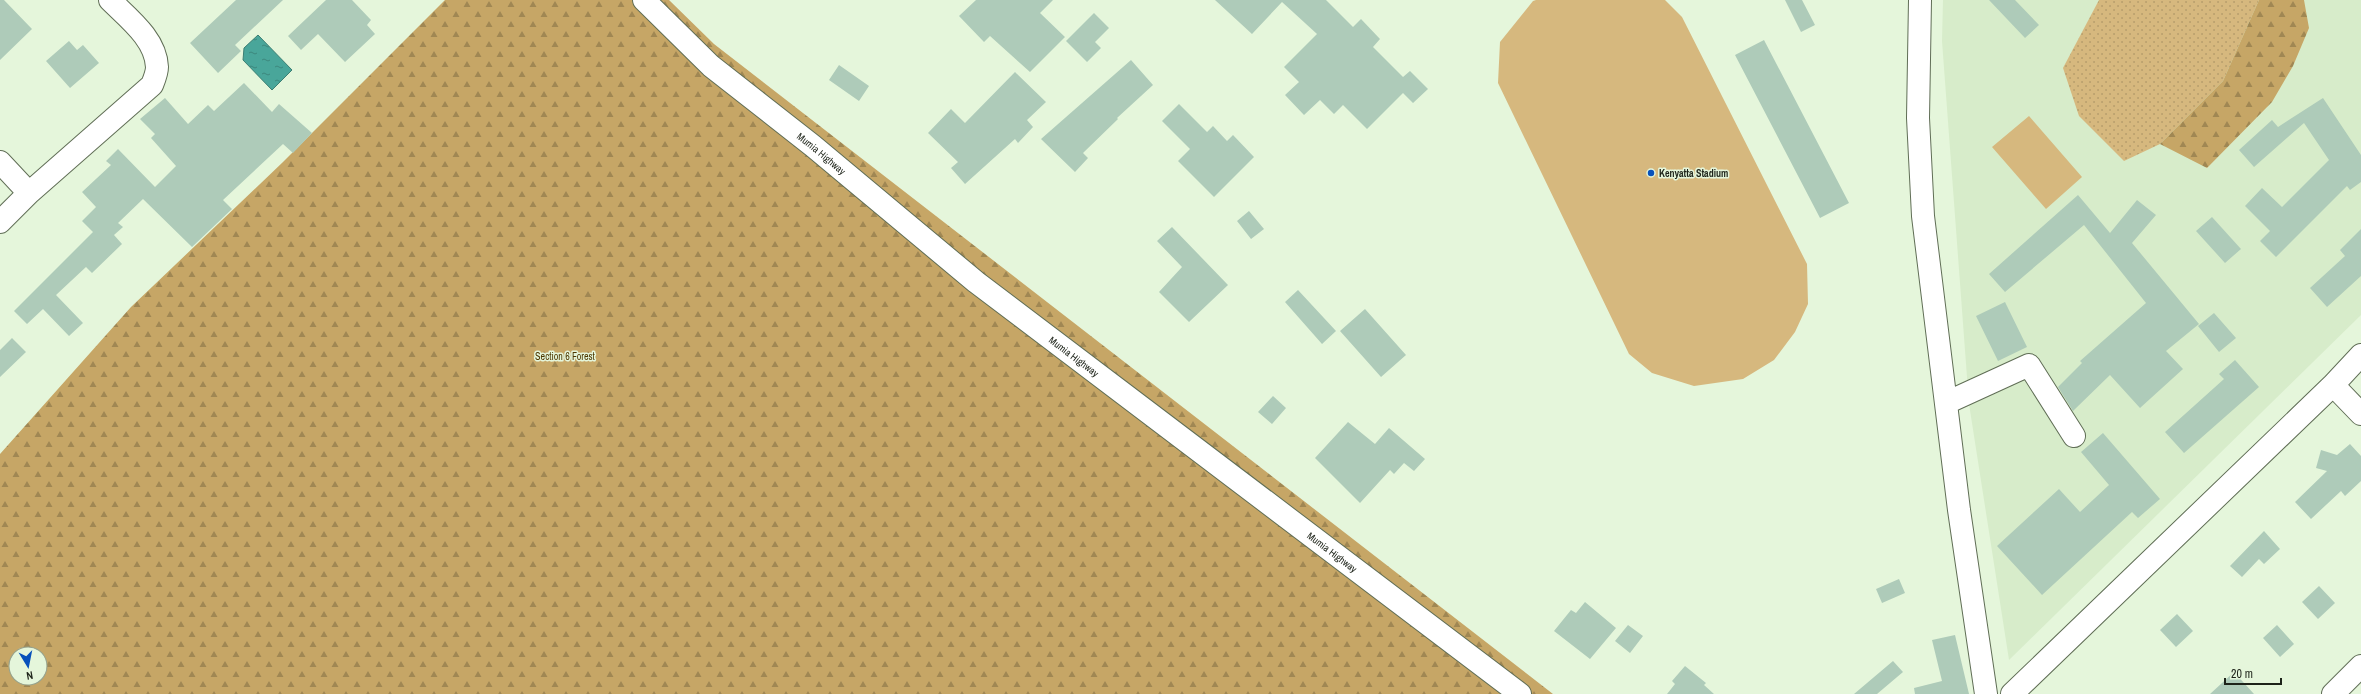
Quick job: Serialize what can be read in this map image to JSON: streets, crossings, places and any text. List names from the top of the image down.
{
  "streets": {
    "main road": ["Mumia Highway"]
  },
  "parks": ["Section 6 Forest"],
  "places": ["Kenyatta Stadium"],
  "scale_bar": "20 m",
  "north": "bottom"
}
